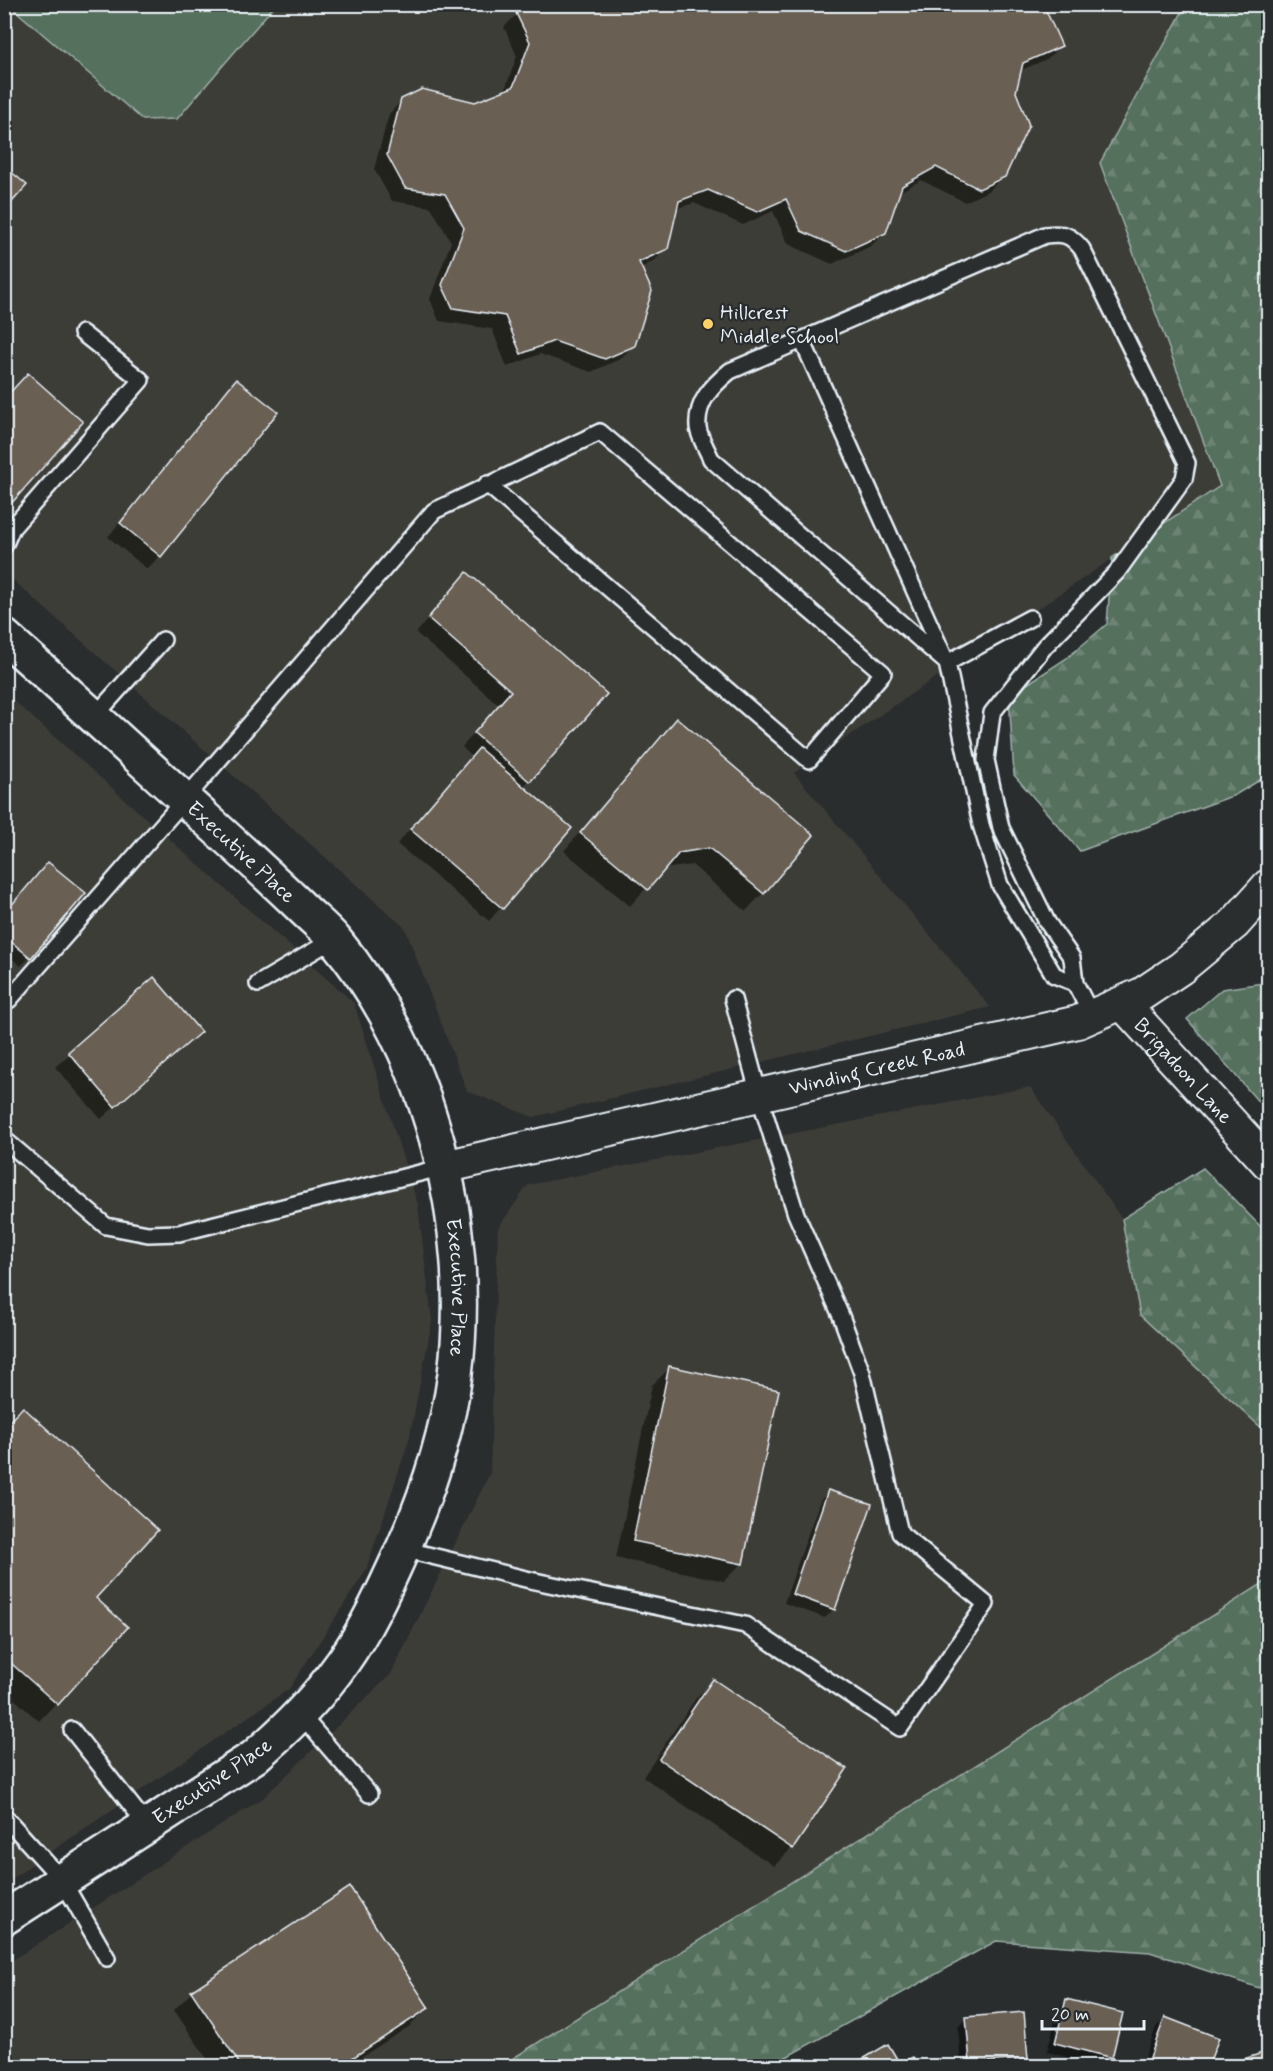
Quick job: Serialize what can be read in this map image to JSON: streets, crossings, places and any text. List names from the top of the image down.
{
  "streets": {
    "street": ["Executive Place", "Winding Creek Road", "Brigadoon Lane"]
  },
  "crossings": [
    ["Executive Place", "Winding Creek Road"],
    ["Winding Creek Road", "Brigadoon Lane"]
  ],
  "places": ["Hillcrest Middle School"],
  "scale_bar": "20 m"
}
